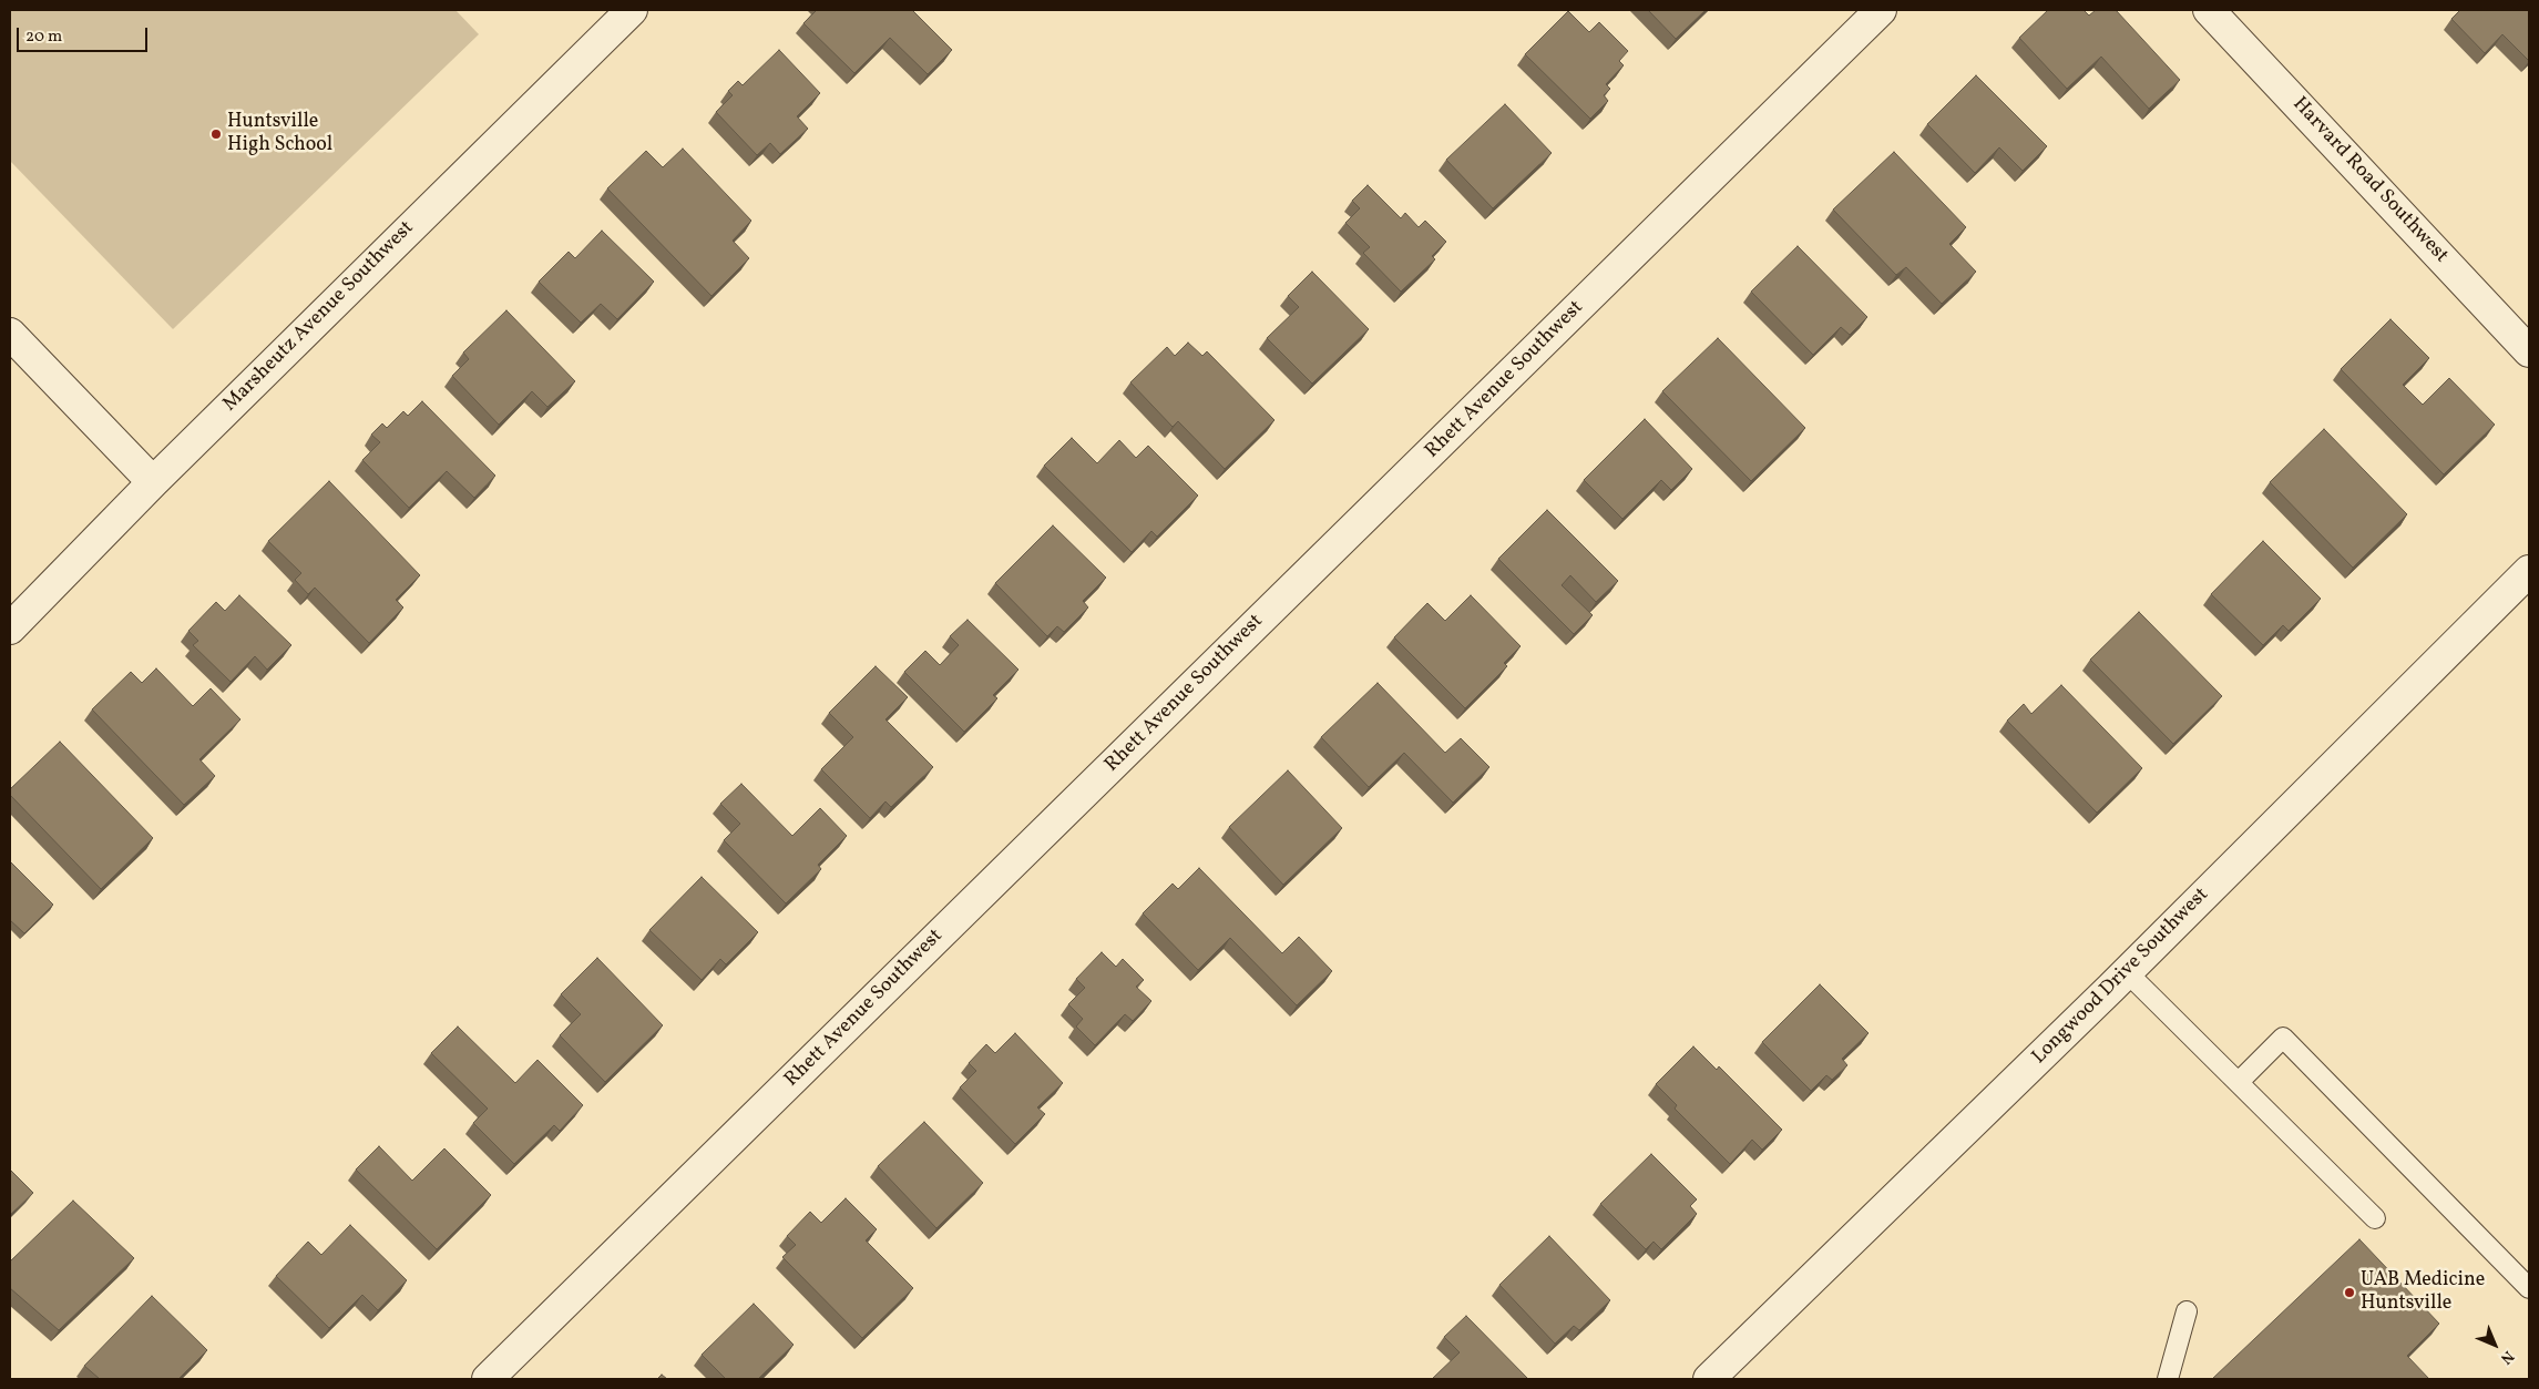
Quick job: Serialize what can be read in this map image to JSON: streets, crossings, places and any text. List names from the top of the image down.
{
  "streets": {
    "street": [
      "Harvard Road Southwest",
      "Marsheutz Avenue Southwest",
      "Rhett Avenue Southwest",
      "Longwood Drive Southwest"
    ]
  },
  "places": ["Huntsville High School", "UAB Medicine Huntsville"],
  "scale_bar": "20 m",
  "north": "bottom right"
}
